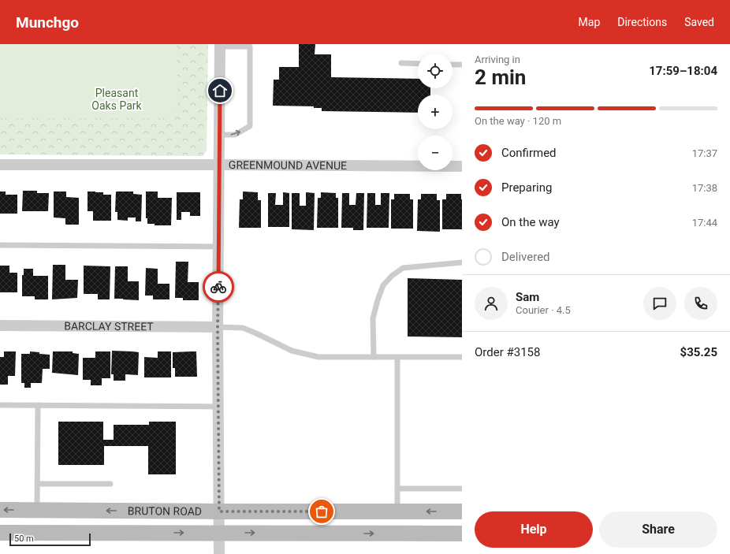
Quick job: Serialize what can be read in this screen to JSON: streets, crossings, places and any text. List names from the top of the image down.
{
  "streets": {
    "main road": ["BRUTON ROAD"],
    "street": ["GREENMOUND AVENUE", "BARCLAY STREET"]
  },
  "parks": ["Pleasant Oaks Park"],
  "scale_bar": "50 m",
  "page": {
    "header": "Munchgo",
    "nav": ["Map", "Directions", "Saved"],
    "heading": ["2 min", "Arriving in", "17:59–18:04"],
    "panel": [
      "Sam",
      "Courier · 4.5",
      "Order #3158",
      "$35.25"
    ],
    "map_buttons": ["+", "−"],
    "bar": "On the way · 120 m",
    "list": [
      ["Confirmed", "17:37"],
      ["Preparing", "17:38"],
      ["On the way", "17:44"],
      "Delivered"
    ],
    "buttons": ["Help", "Share"],
    "scale": "50 m"
  }
}
